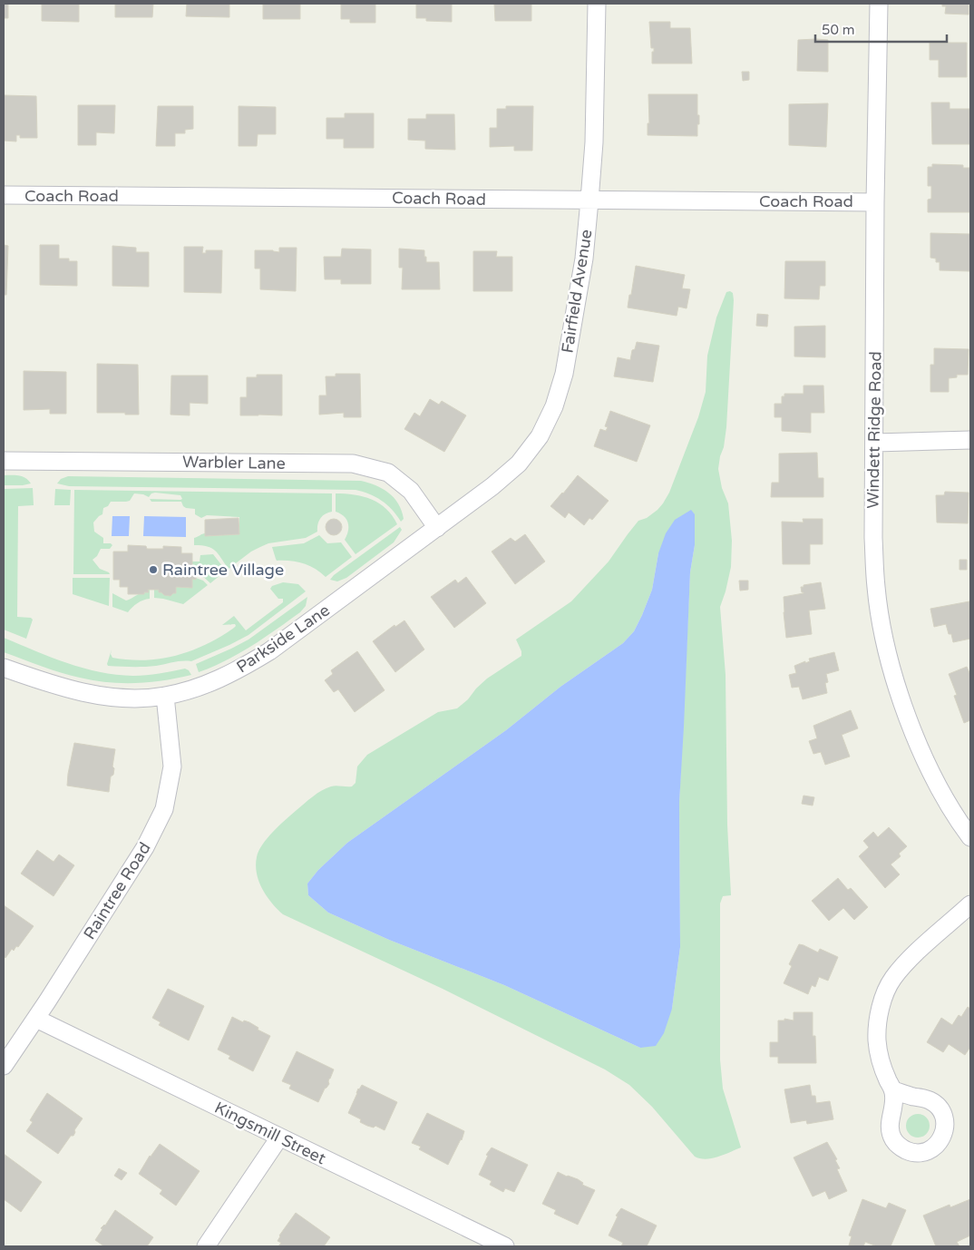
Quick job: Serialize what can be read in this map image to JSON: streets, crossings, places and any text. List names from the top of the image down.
{
  "streets": {
    "street": [
      "Coach Road",
      "Fairfield Avenue",
      "Windett Ridge Road",
      "Warbler Lane",
      "Parkside Lane",
      "Raintree Road",
      "Kingsmill Street"
    ]
  },
  "crossings": [
    ["Coach Road", "Fairfield Avenue"],
    ["Coach Road", "Windett Ridge Road"],
    ["Fairfield Avenue", "Warbler Lane"],
    ["Fairfield Avenue", "Parkside Lane"],
    ["Warbler Lane", "Parkside Lane"],
    ["Parkside Lane", "Raintree Road"],
    ["Raintree Road", "Kingsmill Street"]
  ],
  "places": ["Raintree Village"],
  "scale_bar": "50 m"
}
